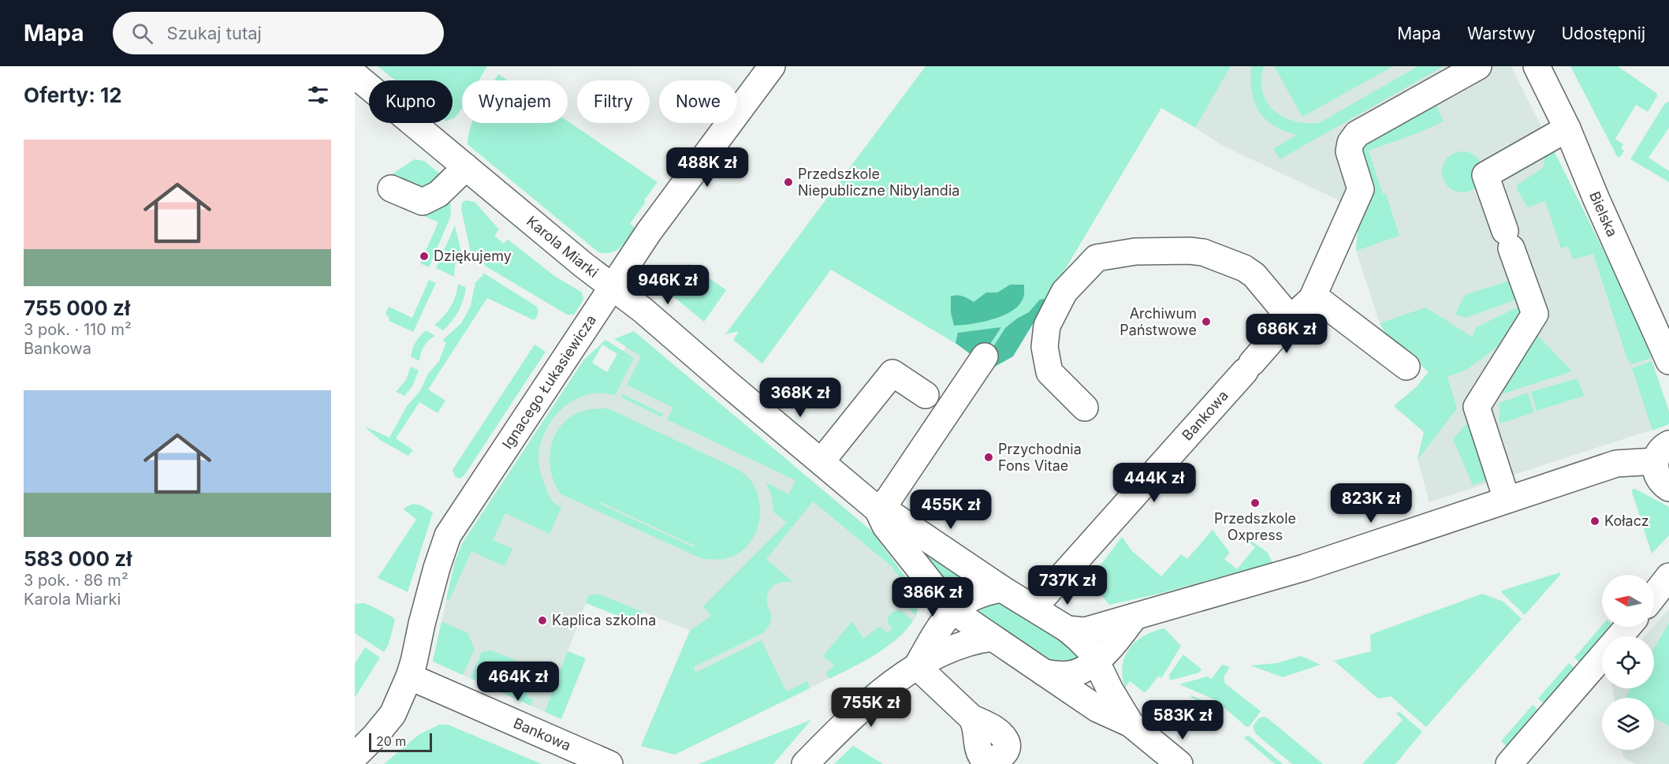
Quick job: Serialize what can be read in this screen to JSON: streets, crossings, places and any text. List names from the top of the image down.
{
  "streets": {
    "street": [
      "Bielska",
      "Karola Miarki",
      "Ignacego Łukasiewicza",
      "Bankowa"
    ]
  },
  "crossings": [
    ["Karola Miarki", "Ignacego Łukasiewicza"],
    ["Karola Miarki", "Bankowa"],
    ["Ignacego Łukasiewicza", "Bankowa"]
  ],
  "places": [
    "Przedszkole Niepubliczne Nibylandia",
    "Dziękujemy",
    "Archiwum Państwowe",
    "Przychodnia Fons Vitae",
    "Przedszkole Oxpress",
    "Kołacz",
    "Kaplica szkolna"
  ],
  "scale_bar": "20 m",
  "north": "left",
  "page": {
    "header": "Mapa",
    "search": "Szukaj tutaj",
    "nav": ["Mapa", "Warstwy", "Udostępnij"],
    "heading": "Oferty: 12",
    "chip": [
      "Kupno",
      "Wynajem",
      "Filtry",
      "Nowe"
    ],
    "list": [
      {
        "name": "755 000 zł",
        "note": "3 pok. · 110 m² · Bankowa"
      },
      {
        "name": "583 000 zł",
        "note": "3 pok. · 86 m² · Karola Miarki"
      }
    ],
    "price": [
      "488K zł",
      "946K zł",
      "686K zł",
      "368K zł",
      "444K zł",
      "823K zł",
      "455K zł",
      "737K zł",
      "386K zł",
      "464K zł",
      "755K zł",
      "583K zł"
    ],
    "scale": "20 m"
  }
}
